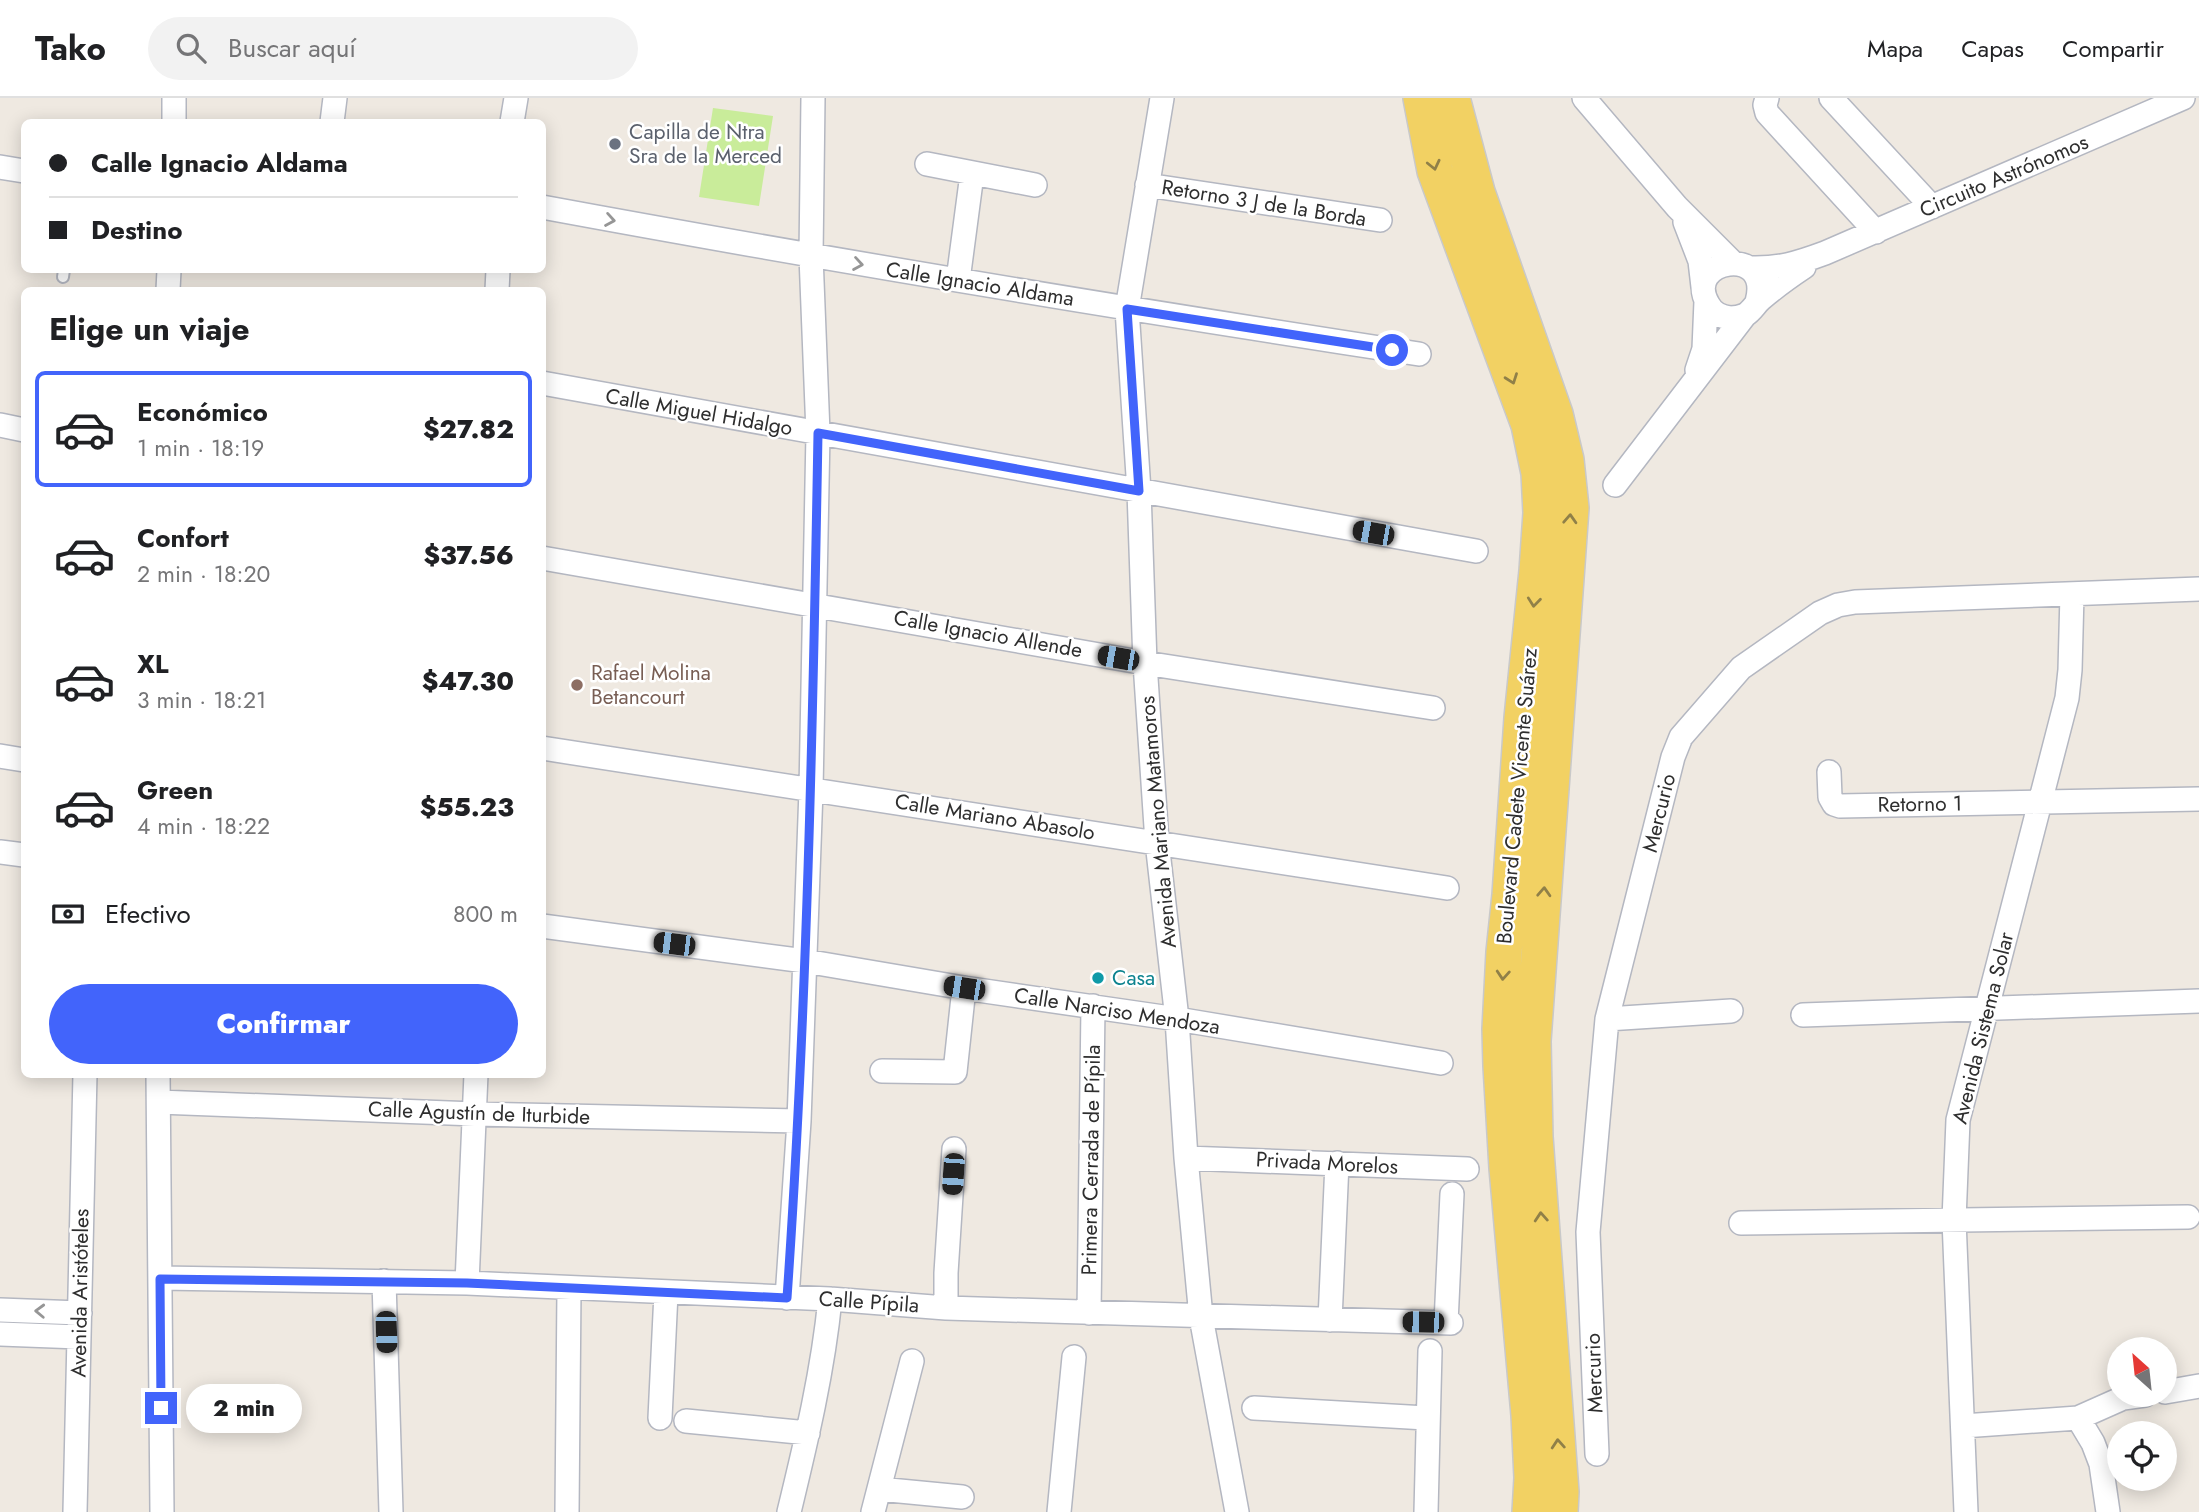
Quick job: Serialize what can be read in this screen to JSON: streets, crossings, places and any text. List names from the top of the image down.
{
  "streets": {
    "main road": ["Boulevard Cadete Vicente Suárez"],
    "street": [
      "Circuito Astrónomos",
      "Retorno 3 J de la Borda",
      "Calle Ignacio Aldama",
      "Calle Miguel Hidalgo",
      "Calle Ignacio Allende",
      "Retorno 1",
      "Mercurio",
      "Calle Mariano Abasolo",
      "Avenida Mariano Matamoros",
      "Calle Narciso Mendoza",
      "Avenida Sistema Solar",
      "Calle Agustín de Iturbide",
      "Primera Cerrada de Pípila",
      "Privada Morelos",
      "Avenida Aristóteles",
      "Calle Pípila"
    ]
  },
  "crossings": [
    ["Retorno 3 J de la Borda", "Avenida Mariano Matamoros"],
    ["Calle Ignacio Aldama", "Avenida Mariano Matamoros"],
    ["Calle Miguel Hidalgo", "Avenida Mariano Matamoros"],
    ["Calle Ignacio Allende", "Avenida Mariano Matamoros"],
    ["Retorno 1", "Avenida Sistema Solar"],
    ["Mercurio", "Avenida Sistema Solar"],
    ["Calle Mariano Abasolo", "Avenida Mariano Matamoros"],
    ["Avenida Mariano Matamoros", "Calle Narciso Mendoza"],
    ["Avenida Mariano Matamoros", "Privada Morelos"],
    ["Avenida Mariano Matamoros", "Calle Pípila"],
    ["Calle Narciso Mendoza", "Primera Cerrada de Pípila"],
    ["Primera Cerrada de Pípila", "Calle Pípila"]
  ],
  "one_way": ["Calle Ignacio Aldama"],
  "places": ["Capilla de Ntra Sra de la Merced", "Rafael Molina Betancourt", "Casa"],
  "north": "top left",
  "page": {
    "header": "Tako",
    "search": "Buscar aquí",
    "nav": ["Mapa", "Capas", "Compartir"],
    "banner": ["Calle Ignacio Aldama", "Destino"],
    "heading": "Elige un viaje",
    "list": [
      {
        "name": "Económico",
        "note": "1 min · 18:19",
        "value": "$27.82"
      },
      {
        "name": "Confort",
        "note": "2 min · 18:20",
        "value": "$37.56"
      },
      {
        "name": "XL",
        "note": "3 min · 18:21",
        "value": "$47.30"
      },
      {
        "name": "Green",
        "note": "4 min · 18:22",
        "value": "$55.23"
      }
    ],
    "pay": ["Efectivo", "800 m"],
    "buttons": "Confirmar",
    "bubble": "2 min"
  }
}
